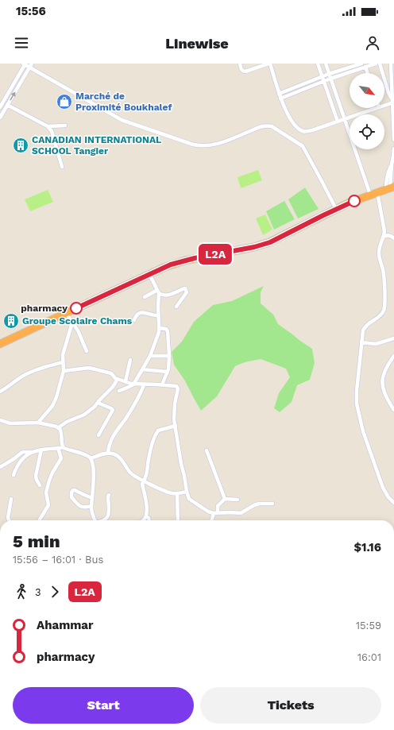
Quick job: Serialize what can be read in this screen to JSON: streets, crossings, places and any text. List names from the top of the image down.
{
  "places": {
    "shop": ["Marché de Proximité Boukhalef"],
    "building": ["CANADIAN INTERNATIONAL SCHOOL Tangier", "Groupe Scolaire Chams"],
    "other": ["pharmacy"]
  },
  "lines": ["bus line L2A"],
  "north": "bottom right",
  "page": {
    "status": "15:56",
    "header": "Linewise",
    "on_map": "L2A",
    "heading": ["5 min", "15:56 – 16:01 · Bus", "$1.16"],
    "legs": ["3", "L2A"],
    "list": [
      {
        "name": "Ahammar",
        "value": "15:59"
      },
      {
        "name": "pharmacy",
        "value": "16:01"
      }
    ],
    "buttons": ["Start", "Tickets"]
  }
}
